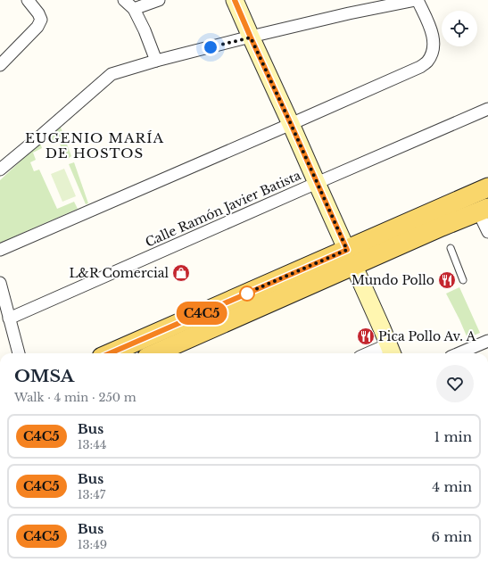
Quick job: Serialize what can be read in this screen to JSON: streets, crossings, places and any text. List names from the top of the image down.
{
  "streets": {
    "street": ["Calle Ramón Javier Batista"]
  },
  "districts": ["EUGENIO MARÍA DE HOSTOS"],
  "places": {
    "shop": ["L&R Comercial"],
    "restaurant": ["Mundo Pollo", "Pica Pollo Av. A"]
  },
  "lines": ["bus line C4C5"],
  "page": {
    "on_map": "C4C5",
    "heading": ["OMSA", "Walk · 4 min · 250 m"],
    "list": [
      {
        "mark": "C4C5",
        "name": "Bus",
        "note": "13:44",
        "value": "1 min"
      },
      {
        "mark": "C4C5",
        "name": "Bus",
        "note": "13:47",
        "value": "4 min"
      },
      {
        "mark": "C4C5",
        "name": "Bus",
        "note": "13:49",
        "value": "6 min"
      }
    ]
  }
}
